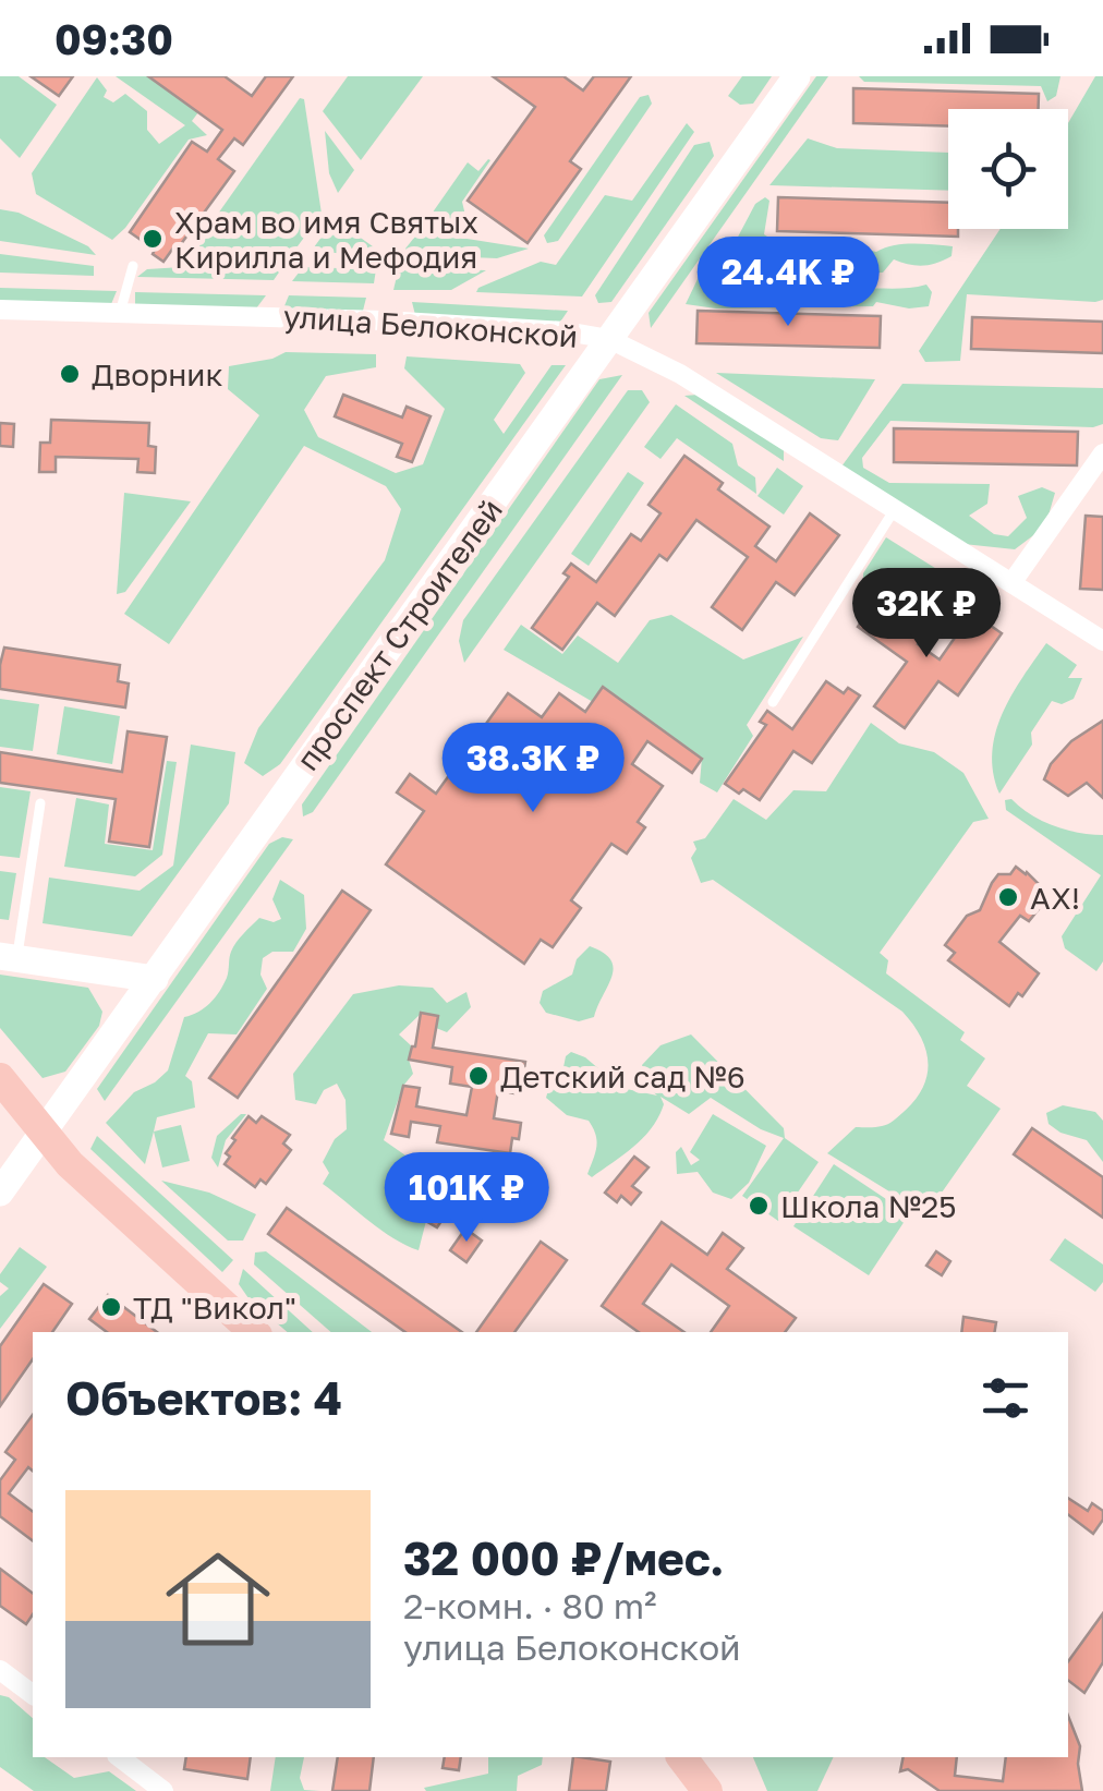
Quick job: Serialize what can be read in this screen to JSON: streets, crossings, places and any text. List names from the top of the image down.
{
  "streets": {
    "main road": ["проспект Строителей"],
    "street": ["улица Белоконской"]
  },
  "crossings": [
    ["улица Белоконской", "проспект Строителей"]
  ],
  "places": [
    "Храм во имя Святых Кирилла и Мефодия",
    "Дворник",
    "АХ!",
    "Детский сад №6",
    "Школа №25",
    "ТД \"Викол\""
  ],
  "page": {
    "status": "09:30",
    "price": [
      "24.4K ₽",
      "32K ₽",
      "38.3K ₽",
      "101K ₽"
    ],
    "heading": "Объектов: 4",
    "list": [
      {
        "name": "32 000 ₽/мес.",
        "note": "2-комн. · 80 m² · улица Белоконской"
      }
    ]
  }
}
